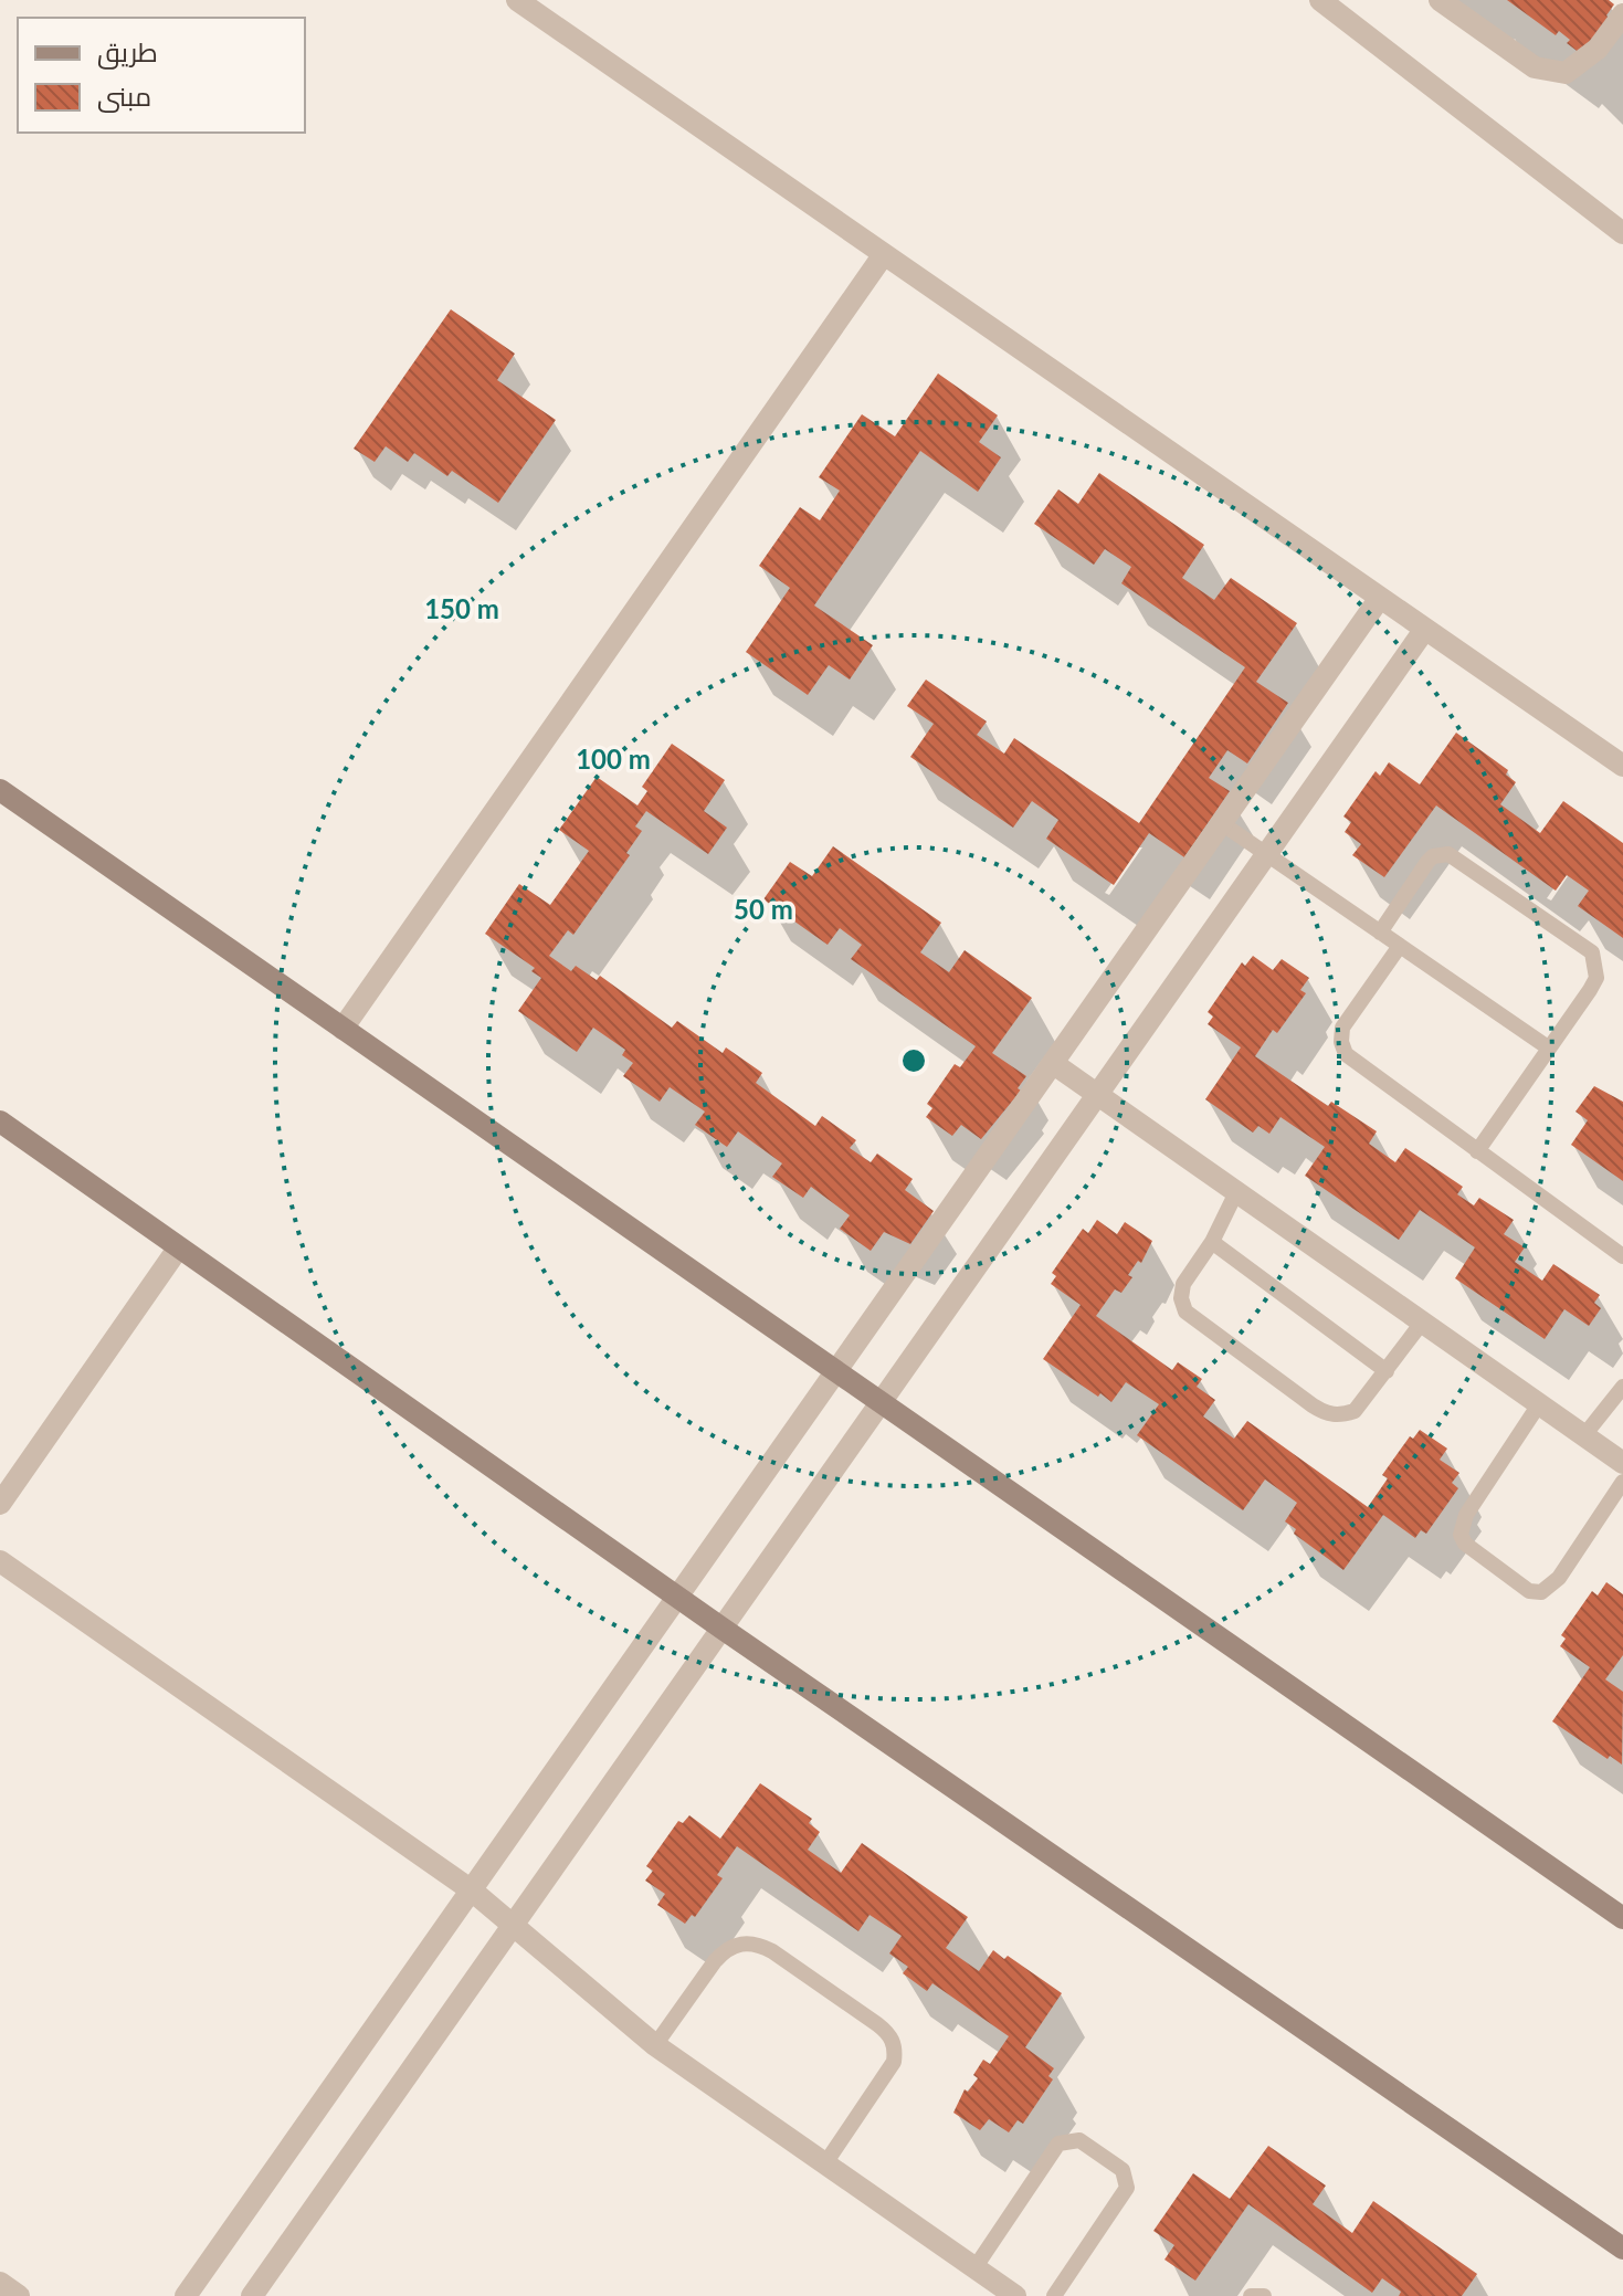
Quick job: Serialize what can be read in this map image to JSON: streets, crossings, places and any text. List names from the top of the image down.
{
  "legend": ["طريق", "مبنى"],
  "rings": ["150 m", "100 m", "50 m"]
}
